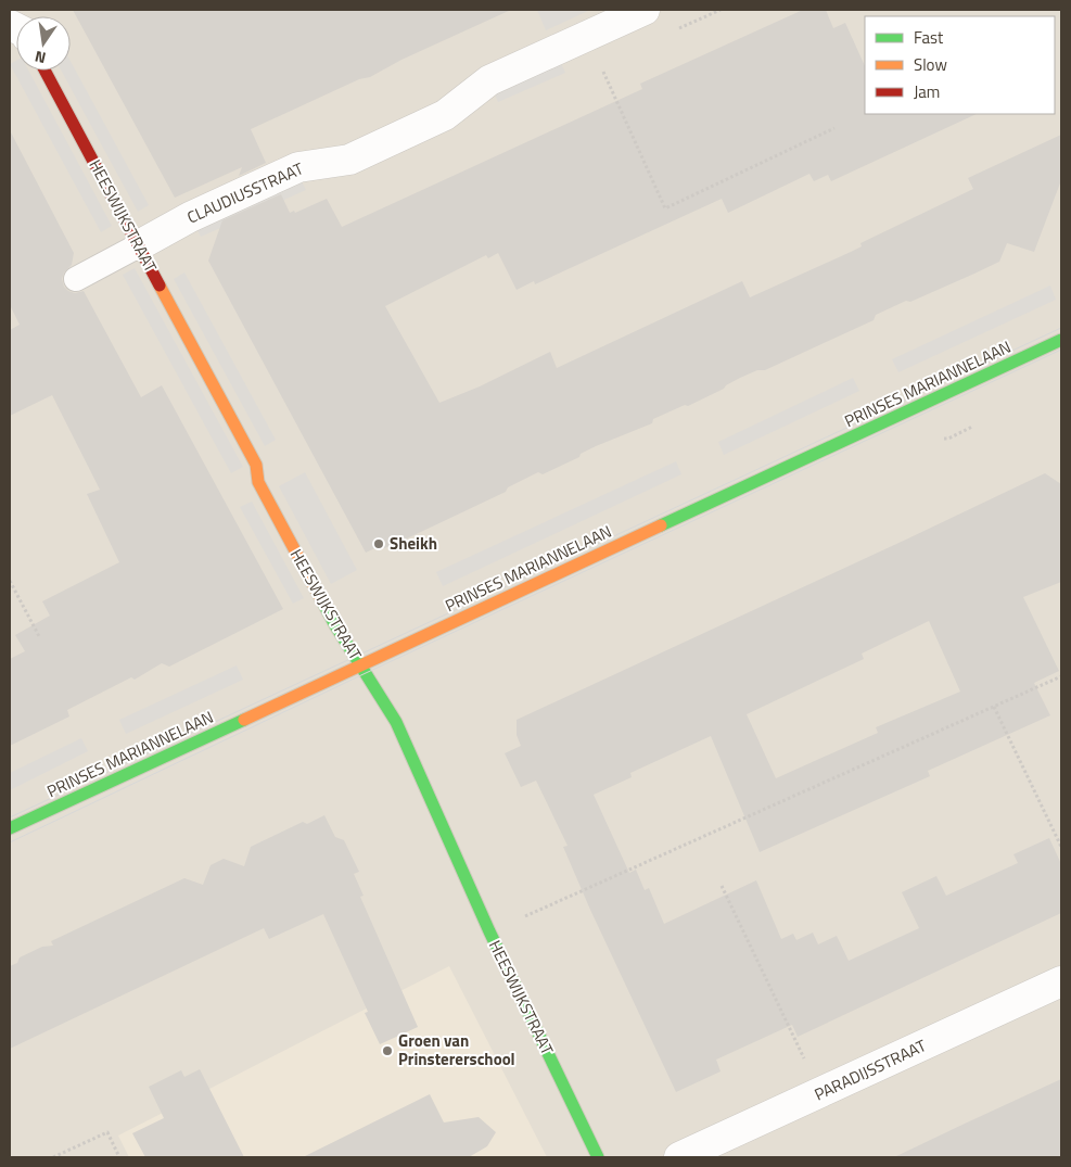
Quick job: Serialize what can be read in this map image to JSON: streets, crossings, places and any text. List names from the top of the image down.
{
  "streets": {
    "street": [
      "CLAUDIUSSTRAAT",
      "HEESWIJKSTRAAT",
      "PRINSES MARIANNELAAN",
      "PARADIJSSTRAAT"
    ]
  },
  "crossings": [
    ["CLAUDIUSSTRAAT", "HEESWIJKSTRAAT"],
    ["HEESWIJKSTRAAT", "PRINSES MARIANNELAAN"]
  ],
  "places": ["Sheikh", "Groen van Prinstererschool"],
  "legend": ["Fast", "Slow", "Jam"],
  "north": "bottom"
}
